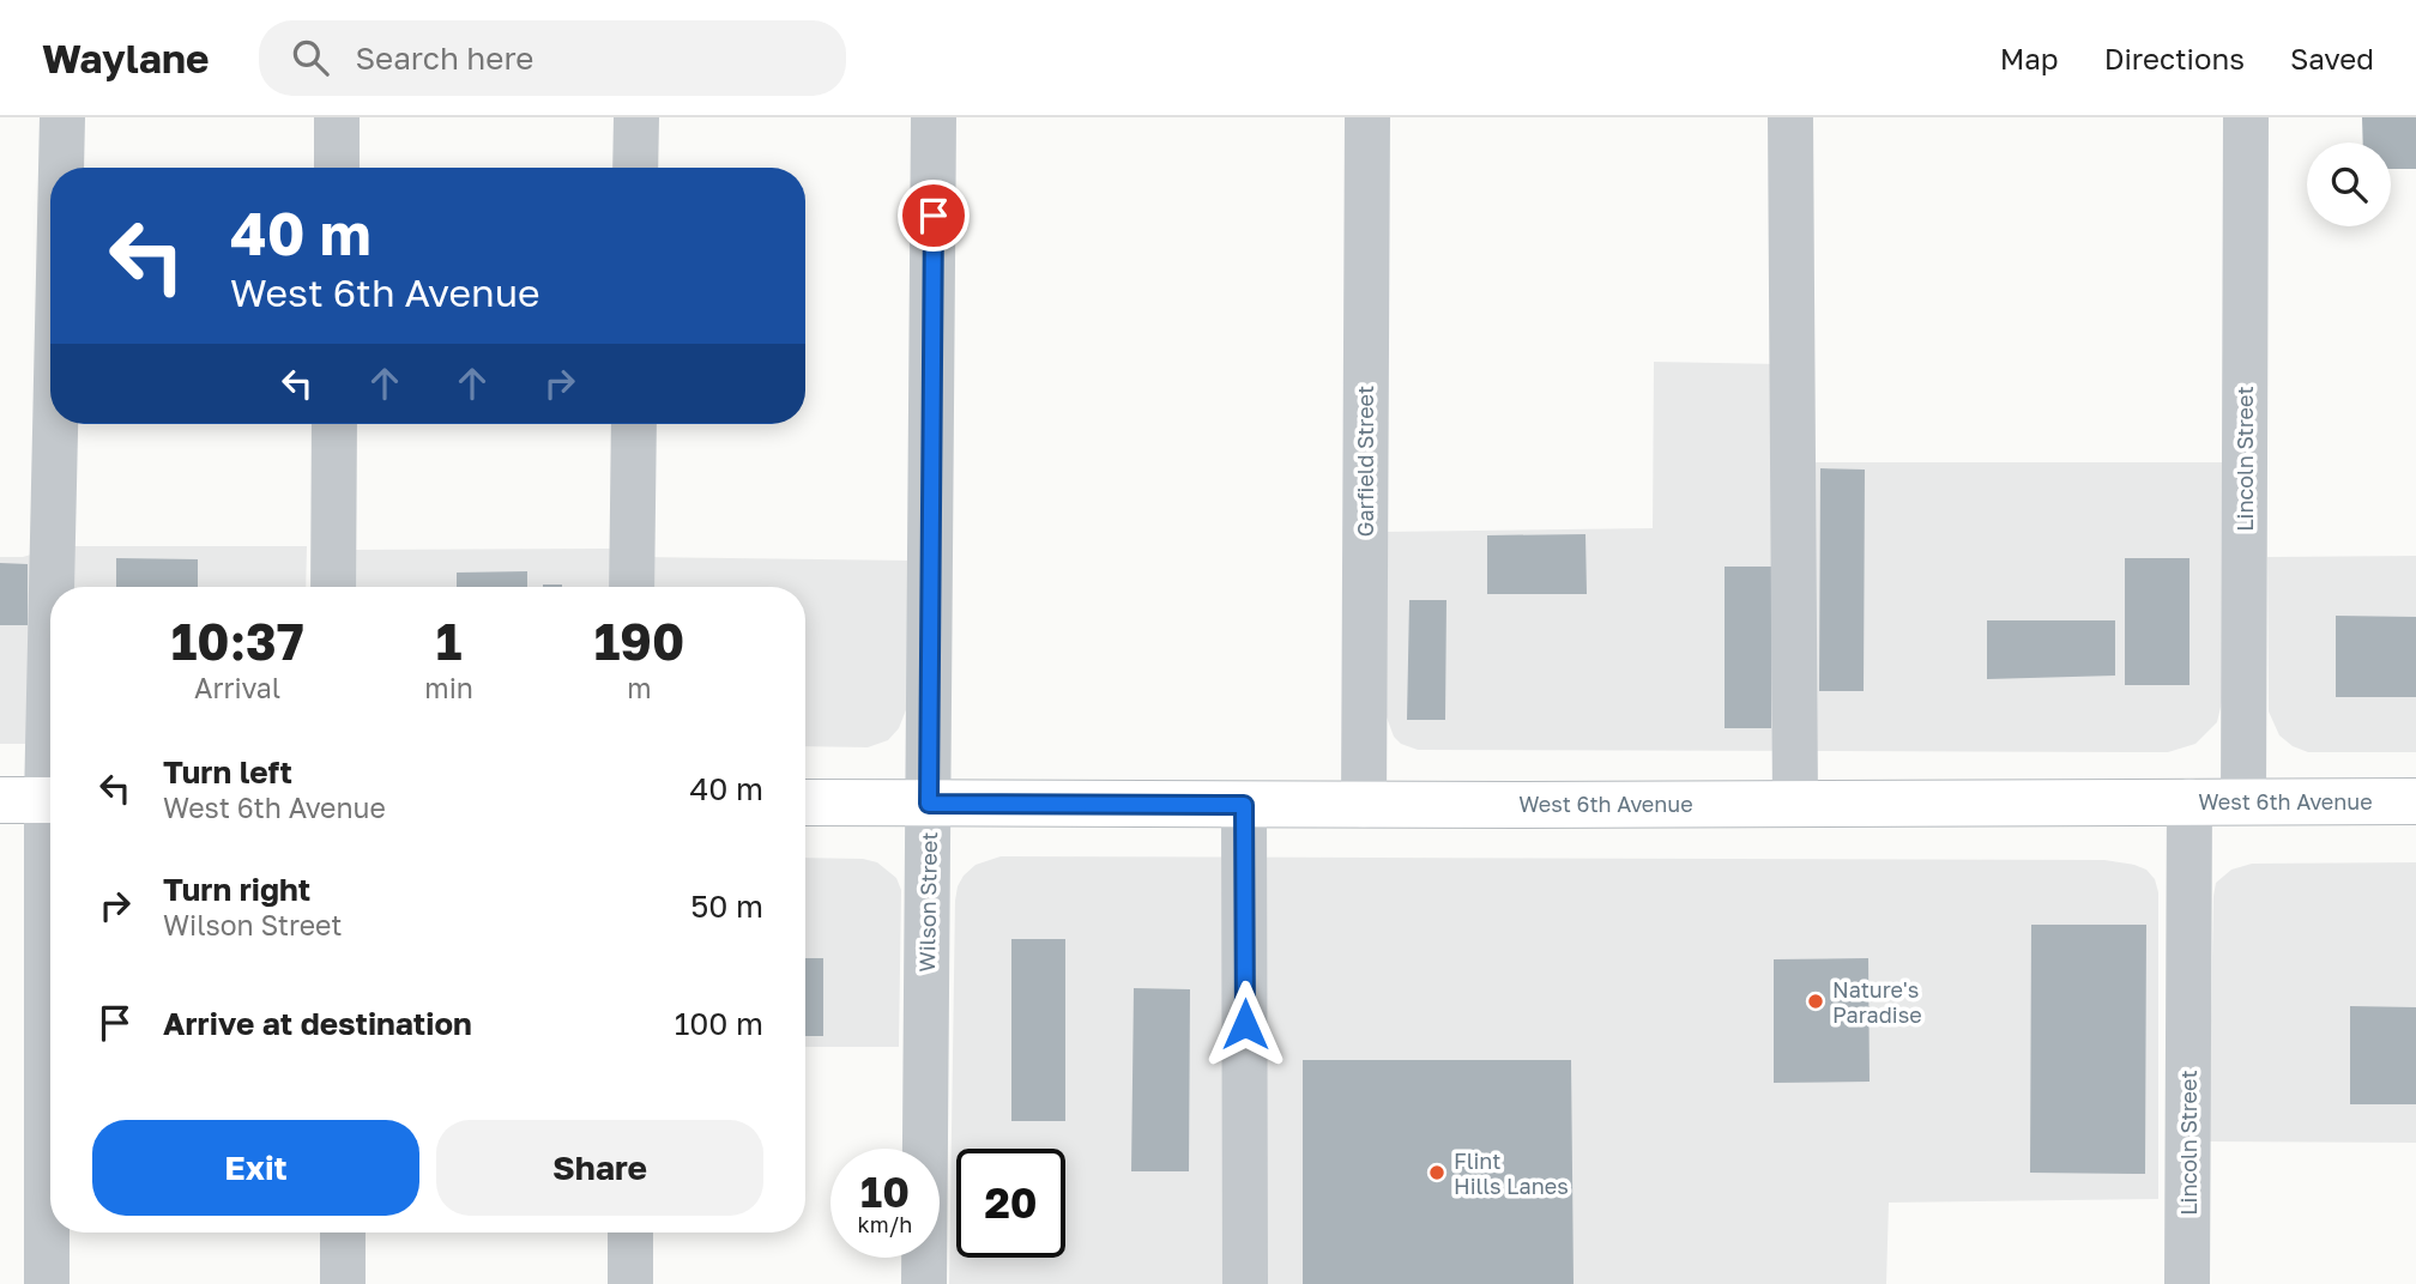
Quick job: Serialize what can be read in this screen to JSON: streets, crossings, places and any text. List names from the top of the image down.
{
  "streets": {
    "main road": ["West 6th Avenue"],
    "street": ["Lincoln Street", "Garfield Street", "Wilson Street"]
  },
  "crossings": [
    ["Lincoln Street", "West 6th Avenue"],
    ["Garfield Street", "West 6th Avenue"],
    ["West 6th Avenue", "Wilson Street"]
  ],
  "places": ["Nature's Paradise", "Flint Hills Lanes"],
  "page": {
    "header": "Waylane",
    "search": "Search here",
    "nav": ["Map", "Directions", "Saved"],
    "turn": ["40 m", "West 6th Avenue"],
    "eta": [
      "10:37",
      "Arrival",
      "1",
      "min",
      "190",
      "m"
    ],
    "list": [
      {
        "name": "Turn left",
        "note": "West 6th Avenue",
        "value": "40 m"
      },
      {
        "name": "Turn right",
        "note": "Wilson Street",
        "value": "50 m"
      },
      {
        "name": "Arrive at destination",
        "value": "100 m"
      }
    ],
    "buttons": ["Exit", "Share"],
    "speed": "10 km/h",
    "limit": "20"
  }
}
